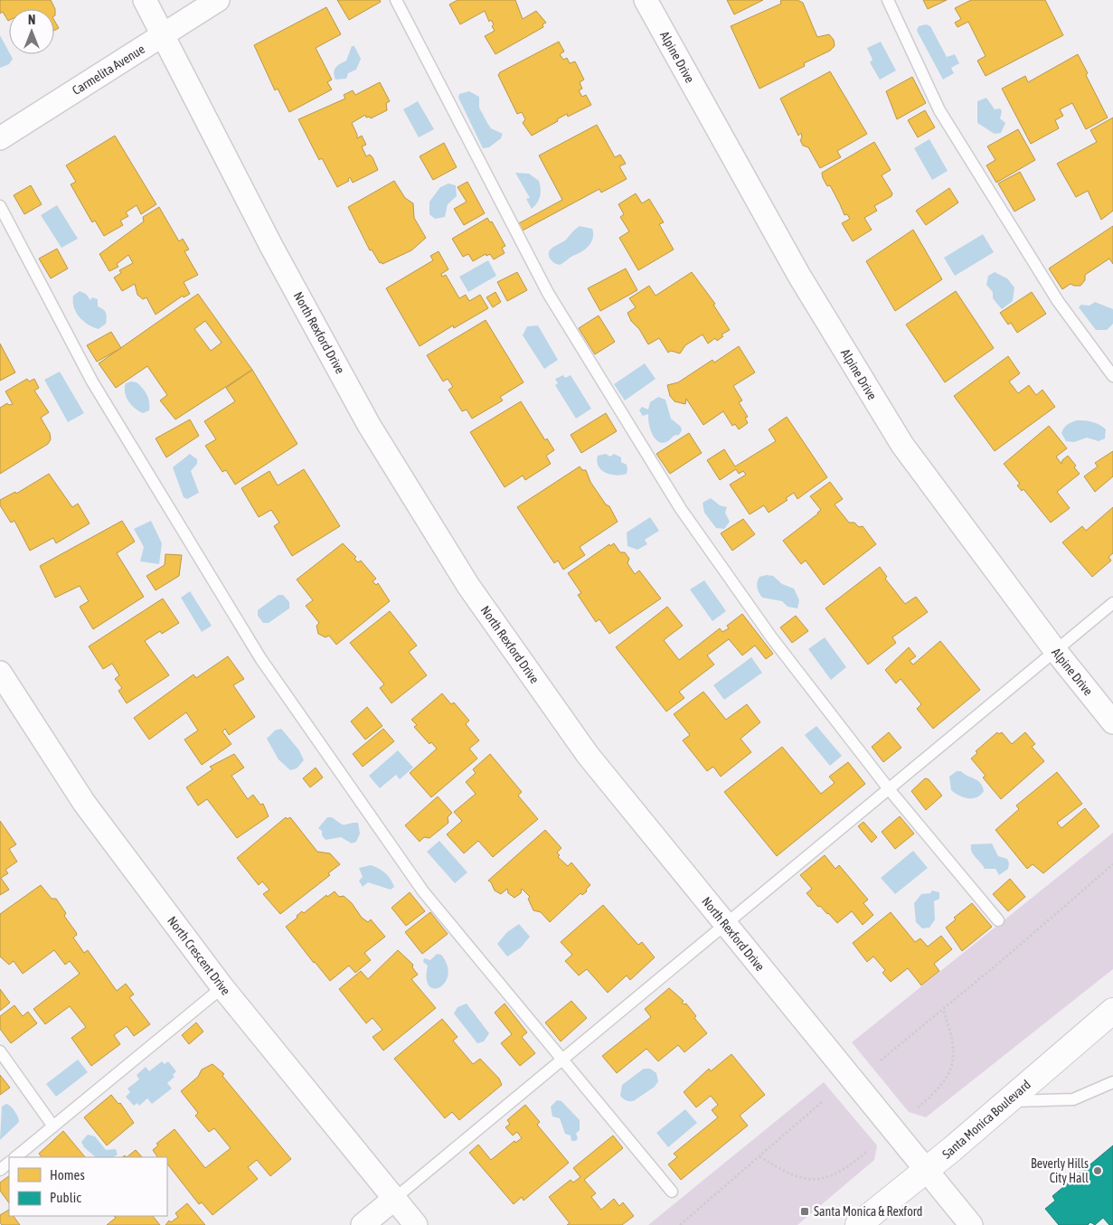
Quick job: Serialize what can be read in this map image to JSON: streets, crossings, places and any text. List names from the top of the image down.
{
  "streets": {
    "main road": ["Santa Monica Boulevard"],
    "street": [
      "Alpine Drive",
      "Carmelita Avenue",
      "North Rexford Drive",
      "North Crescent Drive"
    ]
  },
  "crossings": [
    ["Carmelita Avenue", "North Rexford Drive"],
    ["North Rexford Drive", "Santa Monica Boulevard"]
  ],
  "places": {
    "other": ["Beverly Hills City Hall"],
    "transit": ["Santa Monica & Rexford"]
  },
  "legend": ["Homes", "Public"],
  "north": "top"
}
